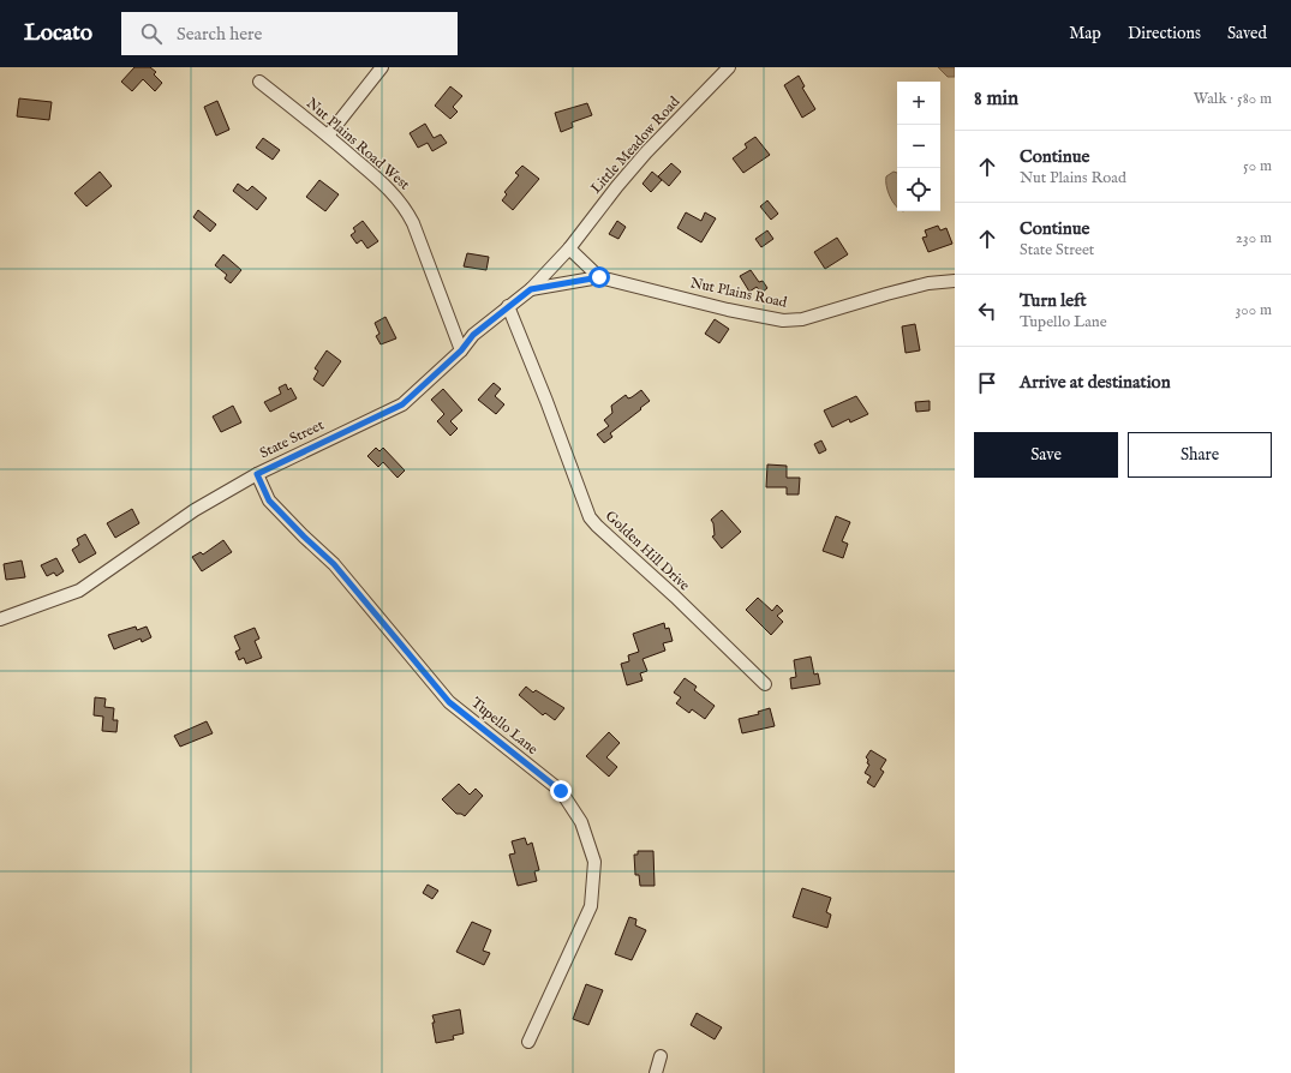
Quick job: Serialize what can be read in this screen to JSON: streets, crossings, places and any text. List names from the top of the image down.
{
  "streets": {
    "street": [
      "Nut Plains Road West",
      "Little Meadow Road",
      "Nut Plains Road",
      "State Street",
      "Golden Hill Drive",
      "Tupello Lane"
    ]
  },
  "crossings": [
    ["Nut Plains Road West", "State Street"],
    ["Little Meadow Road", "Nut Plains Road"],
    ["Little Meadow Road", "State Street"],
    ["Nut Plains Road", "State Street"],
    ["State Street", "Golden Hill Drive"],
    ["State Street", "Tupello Lane"]
  ],
  "page": {
    "header": "Locato",
    "search": "Search here",
    "nav": ["Map", "Directions", "Saved"],
    "heading": ["8 min", "Walk · 580 m"],
    "map_buttons": ["+", "−"],
    "list": [
      ["Continue", "Nut Plains Road", "50 m"],
      ["Continue", "State Street", "230 m"],
      ["Turn left", "Tupello Lane", "300 m"],
      "Arrive at destination"
    ],
    "buttons": ["Save", "Share"]
  }
}
